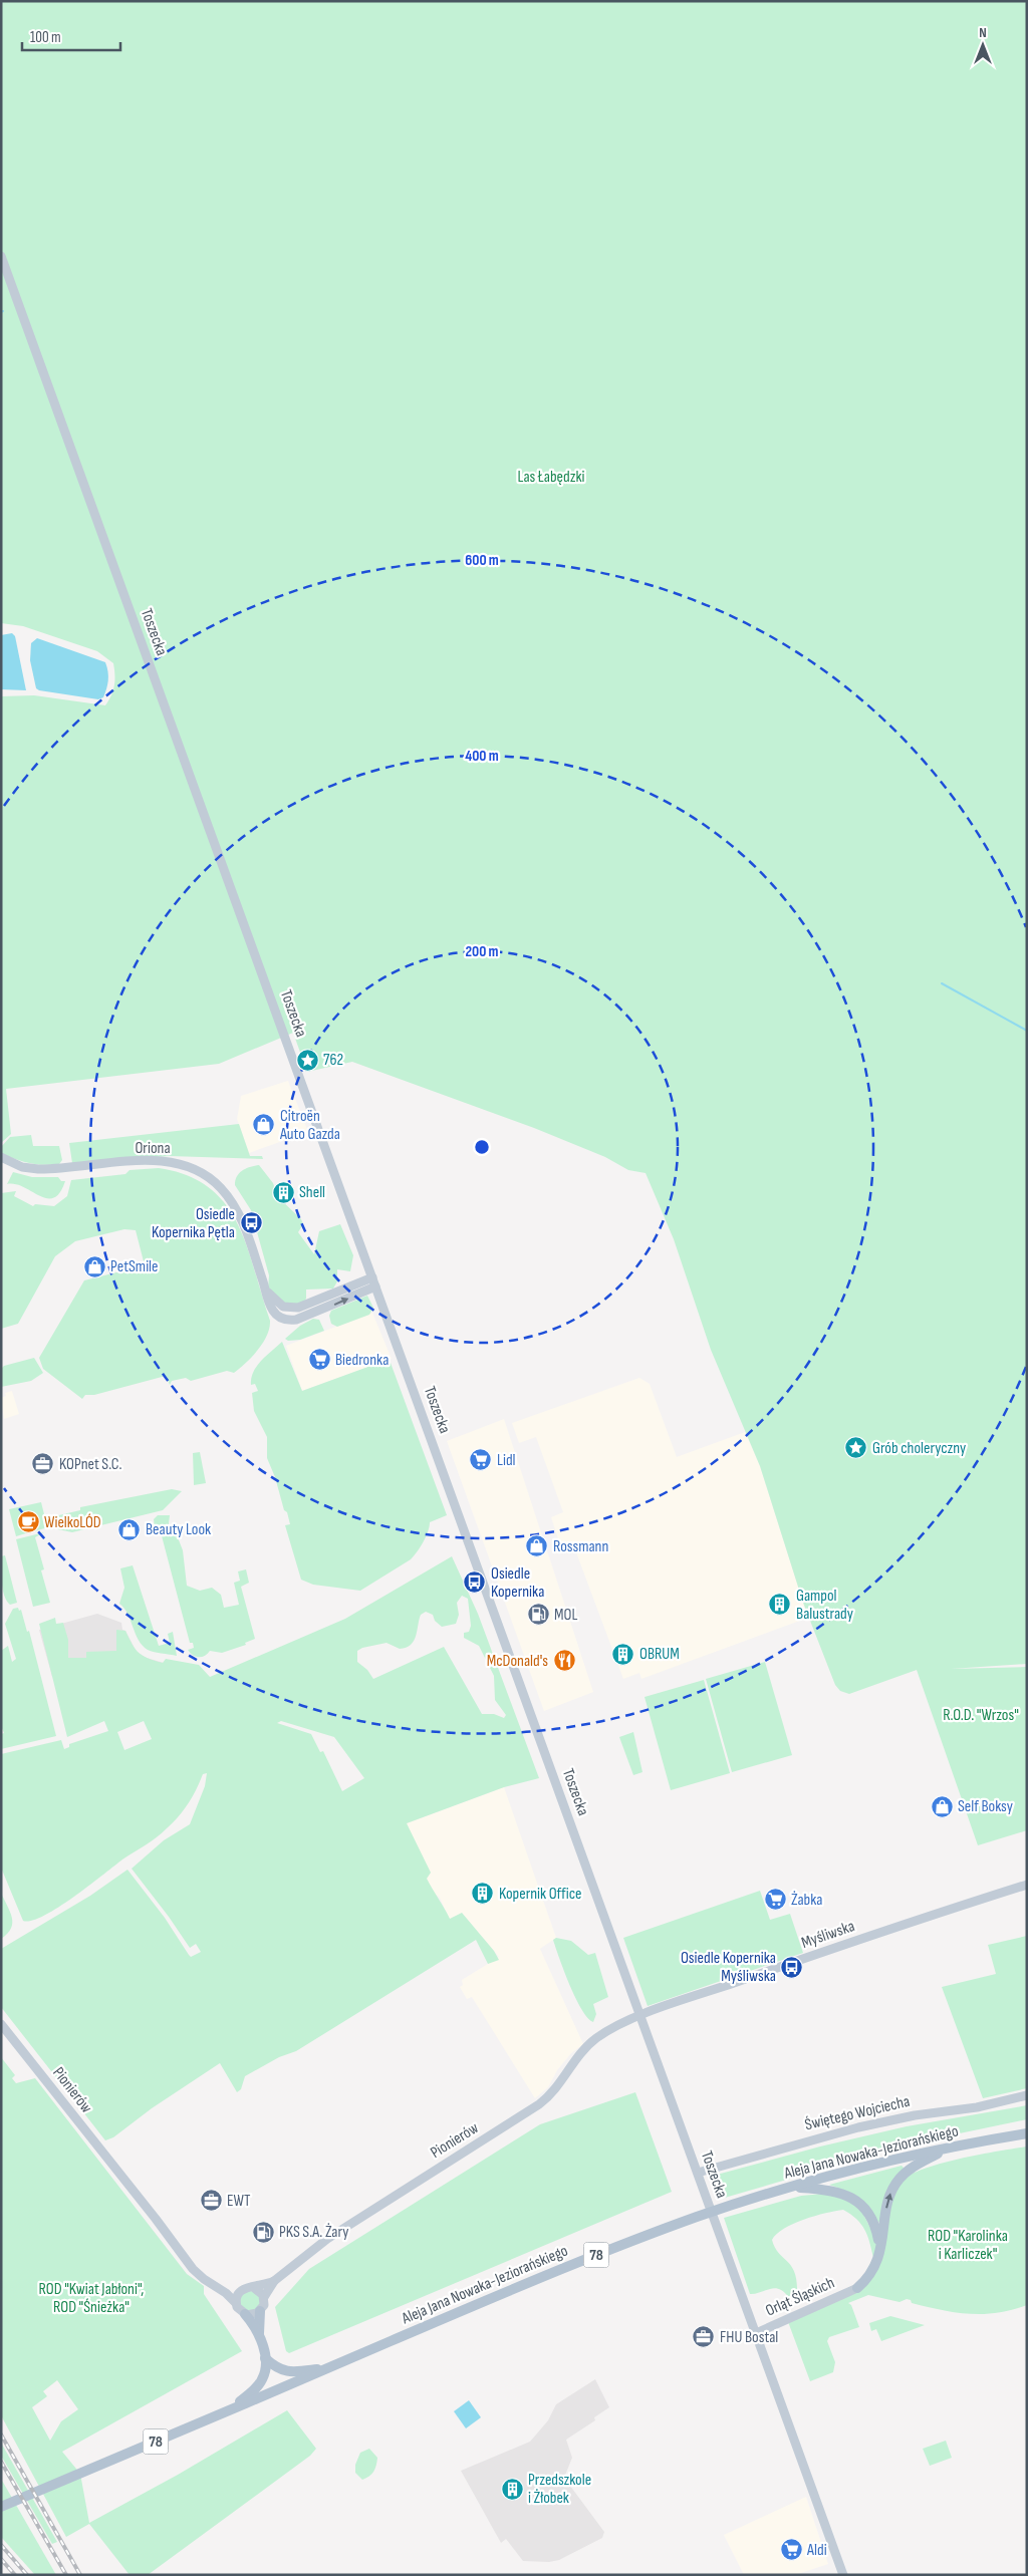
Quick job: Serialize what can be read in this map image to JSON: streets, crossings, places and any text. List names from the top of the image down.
{
  "streets": {
    "main road": [
      "Toszecka",
      "Oriona",
      "Myśliwska",
      "Pionierów",
      "Świętego Wojciecha",
      "Aleja Jana Nowaka-Jeziorańskiego",
      "78",
      "Orląt Śląskich"
    ]
  },
  "crossings": [
    ["Toszecka", "Myśliwska"],
    ["Toszecka", "Pionierów"],
    ["Toszecka", "Świętego Wojciecha"],
    ["Toszecka", "Orląt Śląskich"],
    ["Myśliwska", "Pionierów"]
  ],
  "parks": [
    "Las Łabędzki",
    "R.O.D. \"Wrzos\"",
    "ROD \"Karolinka i Karliczek\"",
    "ROD \"Kwiat Jabłoni\", ROD \"Śnieżka\""
  ],
  "places": {
    "place": ["762", "Grób choleryczny"],
    "shop": [
      "Citroën Auto Gazda",
      "PetSmile",
      "Beauty Look",
      "Rossmann",
      "Self Boksy"
    ],
    "building": [
      "Shell",
      "Gampol Balustrady",
      "OBRUM",
      "Kopernik Office",
      "Przedszkole i Żłobek"
    ],
    "bus stop": ["Osiedle Kopernika Pętla", "Osiedle Kopernika", "Osiedle Kopernika Myśliwska"],
    "supermarket": [
      "Biedronka",
      "Lidl",
      "Żabka",
      "Aldi"
    ],
    "office": ["KOPnet S.C.", "EWT", "FHU Bostal"],
    "cafe": ["WielkoLÓD"],
    "fuel station": ["MOL", "PKS S.A. Żary"],
    "restaurant": ["McDonald's"]
  },
  "scale_bar": "100 m",
  "north": "top",
  "rings": ["600 m", "400 m", "200 m"]
}
